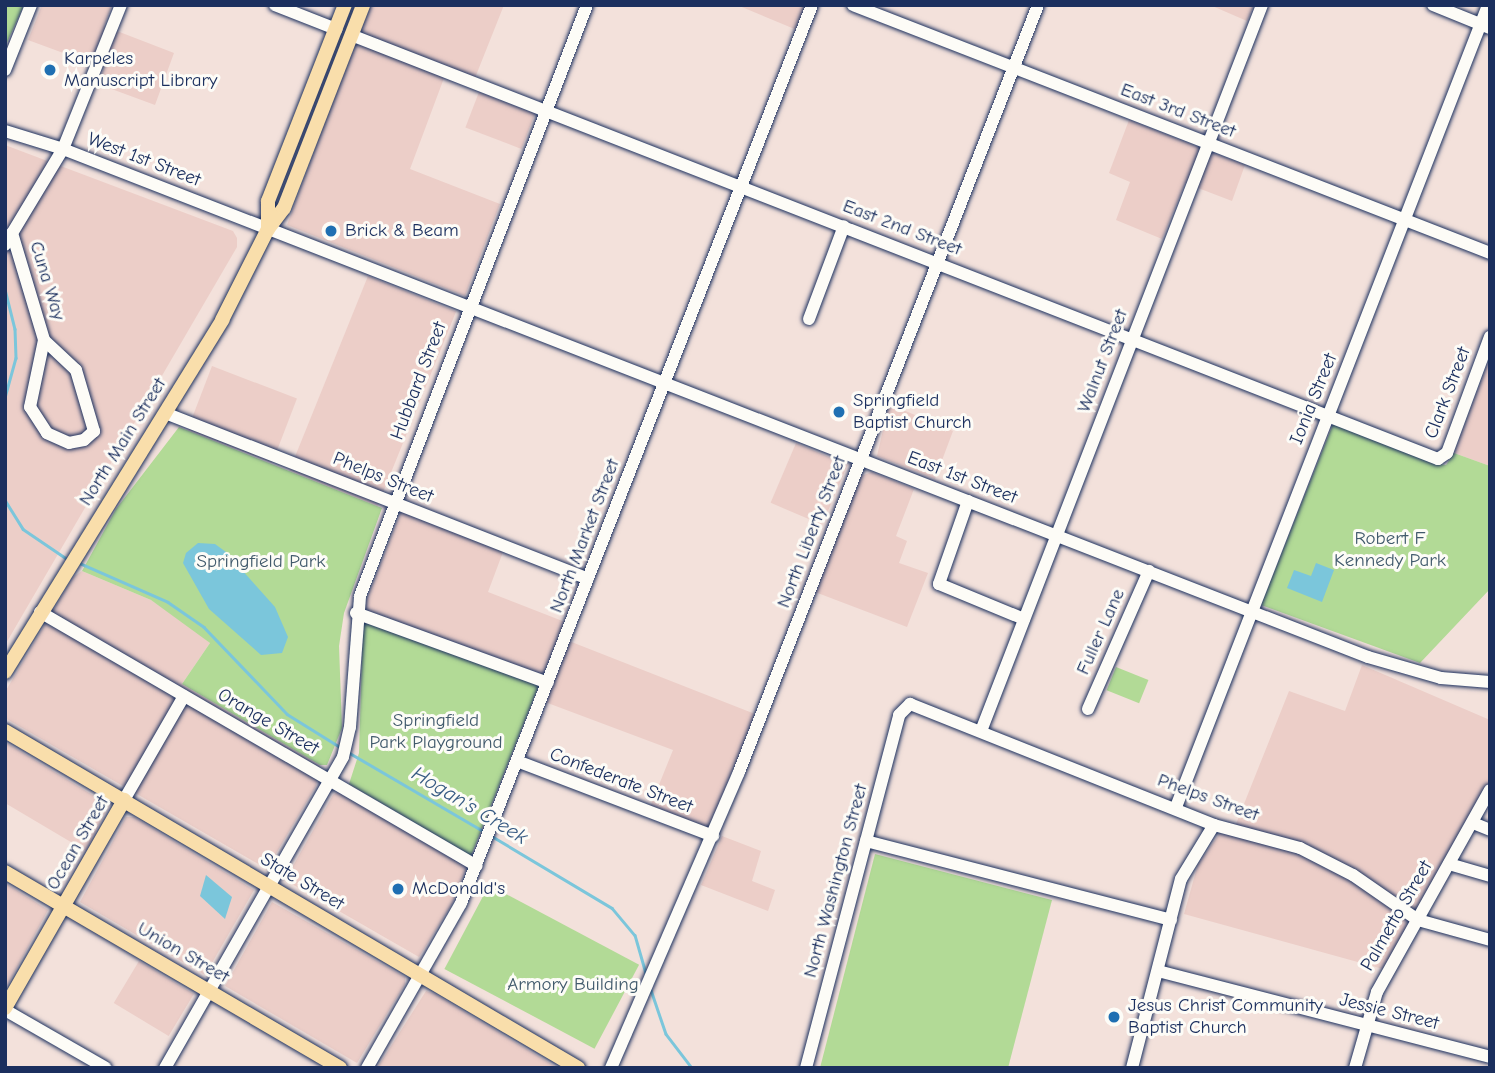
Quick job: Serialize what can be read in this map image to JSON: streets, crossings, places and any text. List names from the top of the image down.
{
  "streets": {
    "main road": [
      "North Main Street",
      "Ocean Street",
      "State Street",
      "Union Street"
    ],
    "street": [
      "East 3rd Street",
      "West 1st Street",
      "East 2nd Street",
      "Cuna Way",
      "Walnut Street",
      "Hubbard Street",
      "Clark Street",
      "Ionia Street",
      "Phelps Street",
      "East 1st Street",
      "North Liberty Street",
      "North Market Street",
      "Fuller Lane",
      "Orange Street",
      "Confederate Street",
      "North Washington Street",
      "Palmetto Street",
      "Jessie Street"
    ]
  },
  "crossings": [
    ["East 3rd Street", "Walnut Street"],
    ["East 3rd Street", "Ionia Street"],
    ["East 3rd Street", "North Liberty Street"],
    ["West 1st Street", "North Main Street"],
    ["West 1st Street", "East 1st Street"],
    ["East 2nd Street", "Walnut Street"],
    ["East 2nd Street", "Hubbard Street"],
    ["East 2nd Street", "Clark Street"],
    ["East 2nd Street", "Ionia Street"],
    ["East 2nd Street", "North Main Street"],
    ["East 2nd Street", "North Liberty Street"],
    ["East 2nd Street", "North Market Street"],
    ["Walnut Street", "Phelps Street"],
    ["Walnut Street", "East 1st Street"],
    ["Hubbard Street", "Phelps Street"],
    ["Hubbard Street", "East 1st Street"],
    ["Hubbard Street", "Orange Street"],
    ["Hubbard Street", "State Street"],
    ["Hubbard Street", "Union Street"],
    ["Ionia Street", "Phelps Street"],
    ["Ionia Street", "East 1st Street"],
    ["North Main Street", "Phelps Street"],
    ["North Main Street", "East 1st Street"],
    ["North Main Street", "Orange Street"],
    ["Phelps Street", "North Market Street"],
    ["Phelps Street", "North Washington Street"],
    ["Phelps Street", "Palmetto Street"],
    ["East 1st Street", "North Liberty Street"],
    ["East 1st Street", "North Market Street"],
    ["East 1st Street", "Fuller Lane"],
    ["North Liberty Street", "Confederate Street"],
    ["North Market Street", "Orange Street"],
    ["North Market Street", "Confederate Street"],
    ["North Market Street", "State Street"],
    ["Orange Street", "Ocean Street"],
    ["Ocean Street", "State Street"],
    ["Ocean Street", "Union Street"],
    ["Palmetto Street", "Jessie Street"]
  ],
  "water": ["Hogan's Creek"],
  "parks": [
    "Robert F Kennedy Park",
    "Springfield Park",
    "Springfield Park Playground",
    "Armory Building"
  ],
  "places": [
    "Karpeles Manuscript Library",
    "Brick & Beam",
    "Springfield Baptist Church",
    "McDonald's",
    "Jesus Christ Community Baptist Church"
  ]
}
